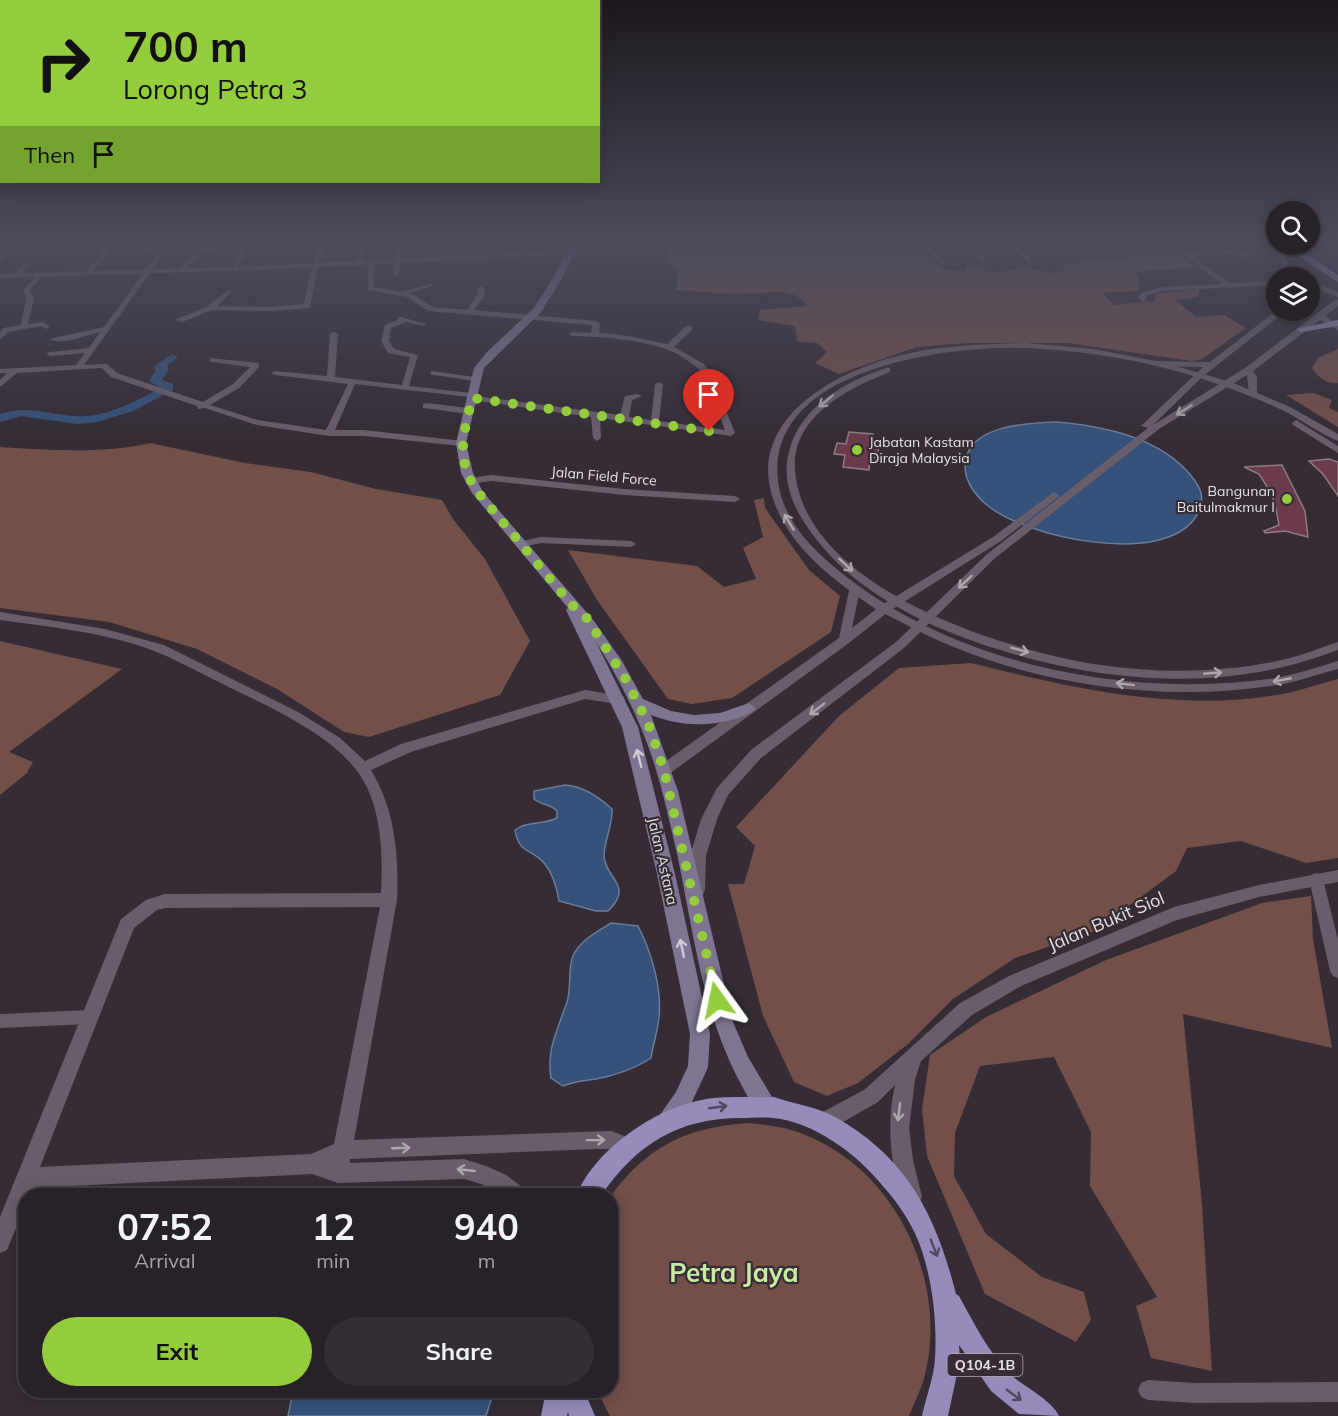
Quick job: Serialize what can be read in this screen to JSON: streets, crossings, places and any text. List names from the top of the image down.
{
  "streets": {
    "main road": ["Jalan Astana", "Q104-1B"],
    "street": ["Jalan Field Force", "Jalan Bukit Siol"]
  },
  "crossings": [
    ["Jalan Field Force", "Jalan Astana"]
  ],
  "districts": ["Petra Jaya"],
  "places": ["Jabatan Kastam Diraja Malaysia", "Bangunan Baitulmakmur I"],
  "page": {
    "turn": ["700 m", "Lorong Petra 3"],
    "then": "Then",
    "eta": [
      "07:52",
      "Arrival",
      "12",
      "min",
      "940",
      "m"
    ],
    "buttons": ["Exit", "Share"]
  }
}
